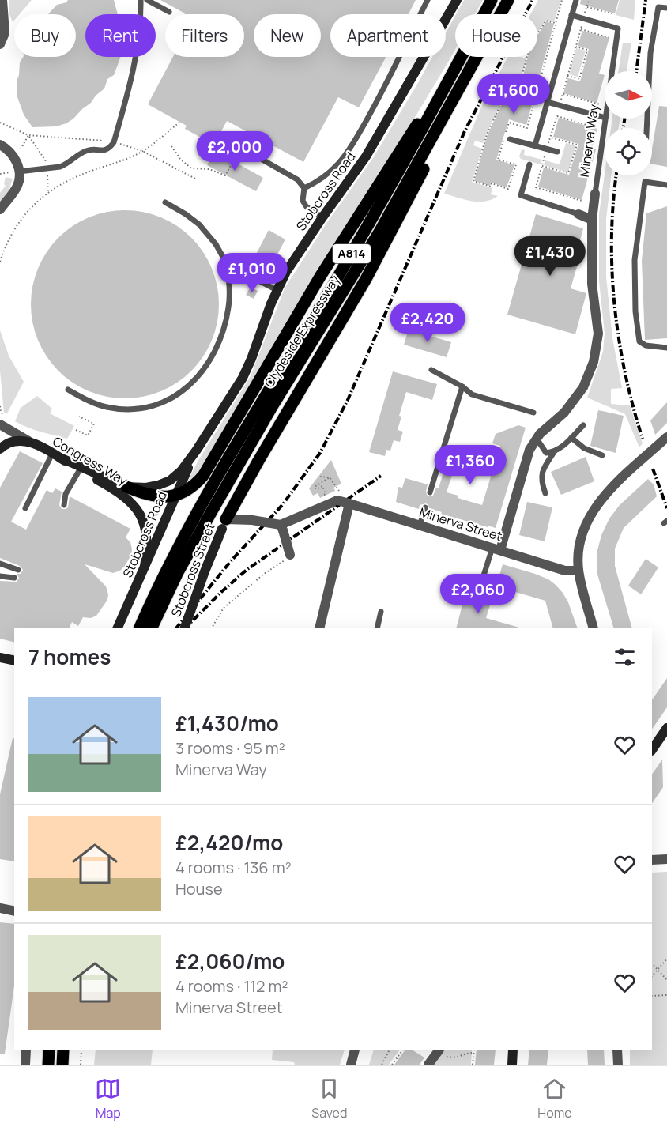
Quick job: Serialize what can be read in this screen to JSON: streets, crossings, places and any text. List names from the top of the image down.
{
  "streets": {
    "main road": ["A814", "Clydeside Expressway"],
    "street": [
      "Minerva Way",
      "Stobcross Road",
      "Congress Way",
      "Minerva Street",
      "Stobcross Street"
    ]
  },
  "crossings": [
    ["Minerva Way", "Minerva Street"],
    ["Stobcross Road", "Congress Way"]
  ],
  "north": "right",
  "page": {
    "chip": [
      "Buy",
      "Rent",
      "Filters",
      "New",
      "Apartment",
      "House"
    ],
    "price": [
      "£1,600",
      "£2,000",
      "£1,430",
      "£1,010",
      "£2,420",
      "£1,360",
      "£2,060"
    ],
    "heading": "7 homes",
    "list": [
      {
        "name": "£1,430/mo",
        "note": "3 rooms · 95 m² · Minerva Way"
      },
      {
        "name": "£2,420/mo",
        "note": "4 rooms · 136 m² · House"
      },
      {
        "name": "£2,060/mo",
        "note": "4 rooms · 112 m² · Minerva Street"
      }
    ],
    "tabs": ["Map", "Saved", "Home"]
  }
}
